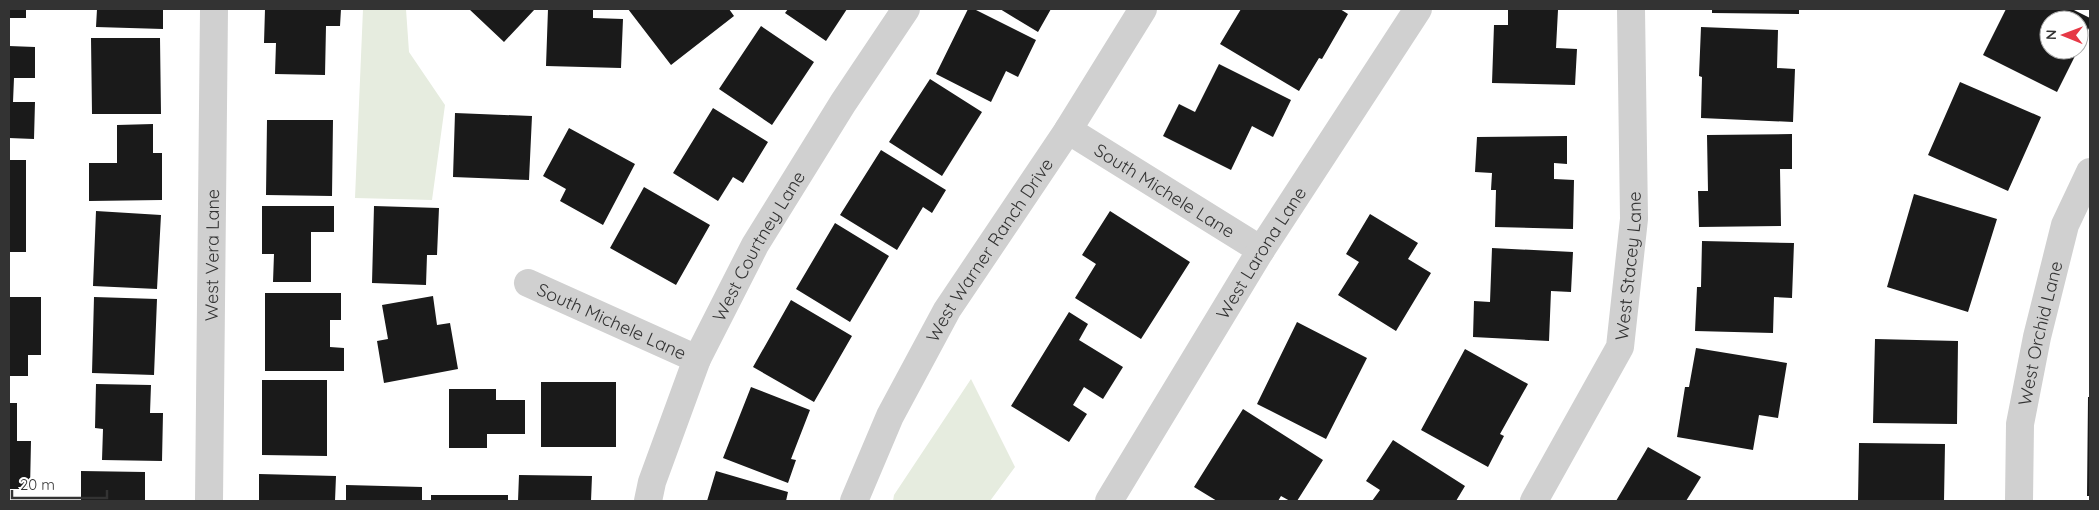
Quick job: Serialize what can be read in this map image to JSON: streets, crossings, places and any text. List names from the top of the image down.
{
  "streets": {
    "street": [
      "South Michele Lane",
      "West Courtney Lane",
      "West Warner Ranch Drive",
      "West Larona Lane",
      "West Vera Lane",
      "West Stacey Lane",
      "West Orchid Lane"
    ]
  },
  "crossings": [
    ["South Michele Lane", "West Courtney Lane"],
    ["South Michele Lane", "West Warner Ranch Drive"],
    ["South Michele Lane", "West Larona Lane"]
  ],
  "scale_bar": "20 m",
  "north": "left"
}
